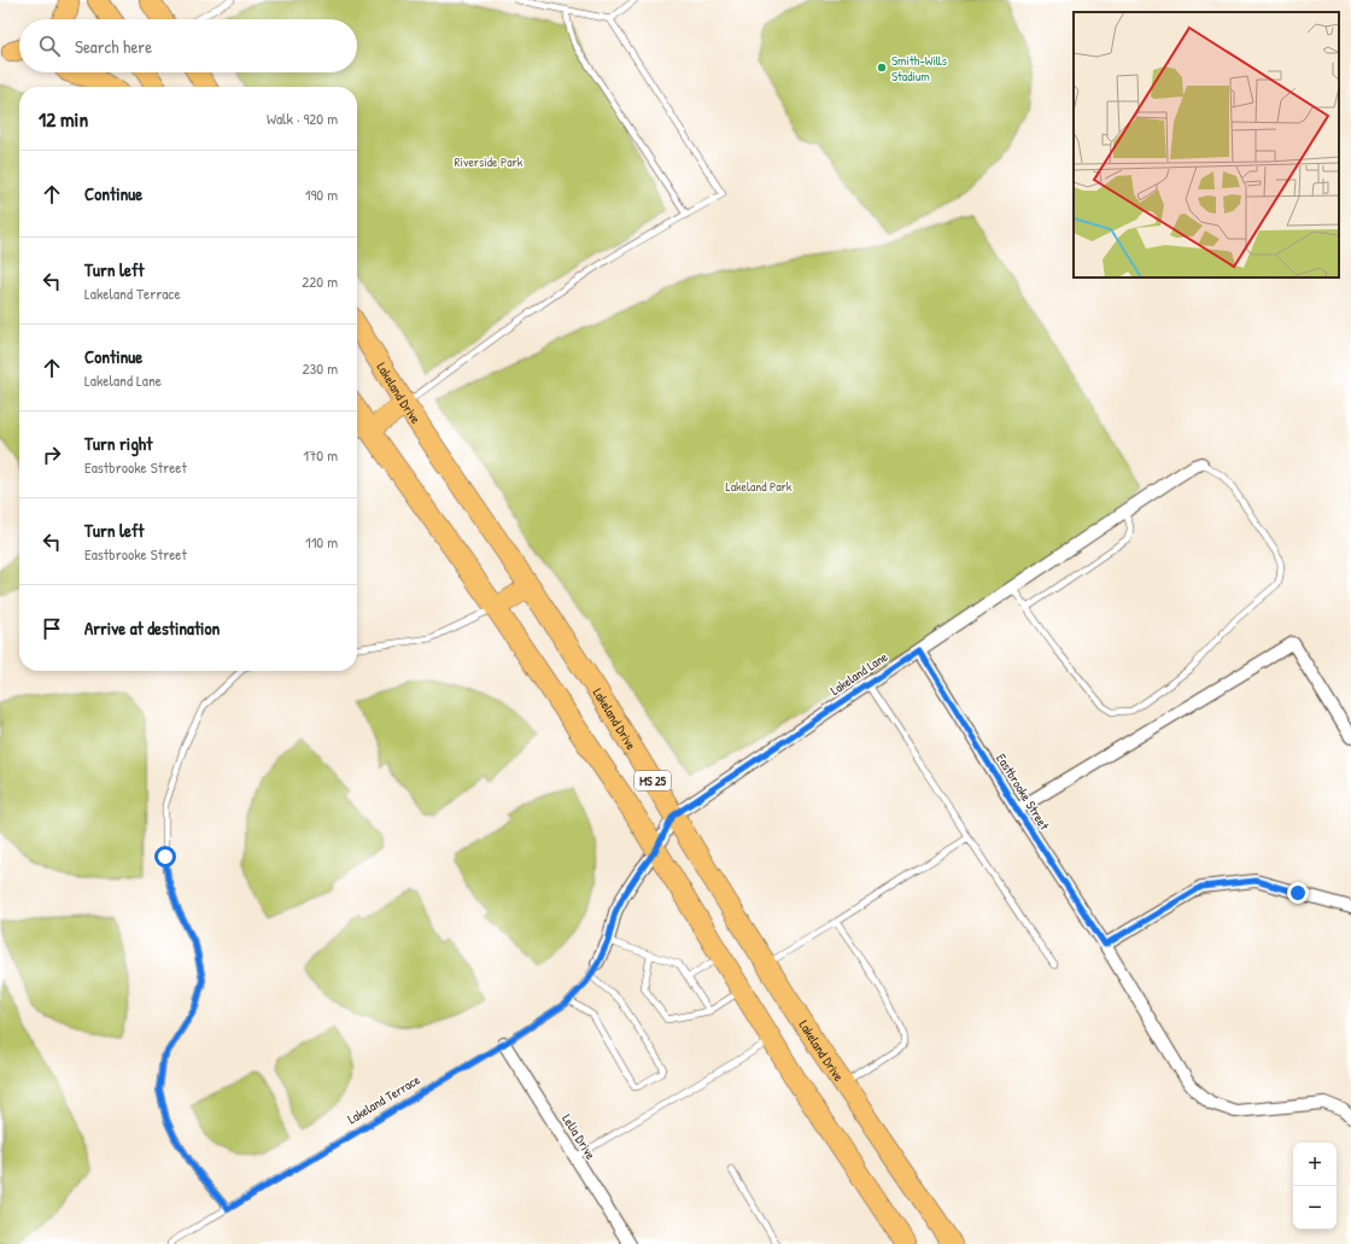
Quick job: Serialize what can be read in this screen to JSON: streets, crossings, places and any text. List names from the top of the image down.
{
  "streets": {
    "highway": ["Lakeland Drive", "MS 25"],
    "street": ["Lakeland Lane", "Eastbrooke Street", "Lelia Drive"],
    "lane": ["Lakeland Terrace"]
  },
  "crossings": [
    ["Lakeland Drive", "Lakeland Lane"],
    ["Lakeland Lane", "MS 25"],
    ["Lakeland Lane", "Eastbrooke Street"],
    ["Lakeland Lane", "Lakeland Terrace"],
    ["Lakeland Terrace", "Lelia Drive"]
  ],
  "parks": ["Riverside Park", "Lakeland Park"],
  "places": ["Smith-Wills Stadium"],
  "page": {
    "search": "Search here",
    "heading": ["12 min", "Walk · 920 m"],
    "list": [
      ["Continue", "190 m"],
      ["Turn left", "Lakeland Terrace", "220 m"],
      ["Continue", "Lakeland Lane", "230 m"],
      ["Turn right", "Eastbrooke Street", "170 m"],
      ["Turn left", "Eastbrooke Street", "110 m"],
      "Arrive at destination"
    ],
    "map_buttons": ["+", "−"]
  }
}
